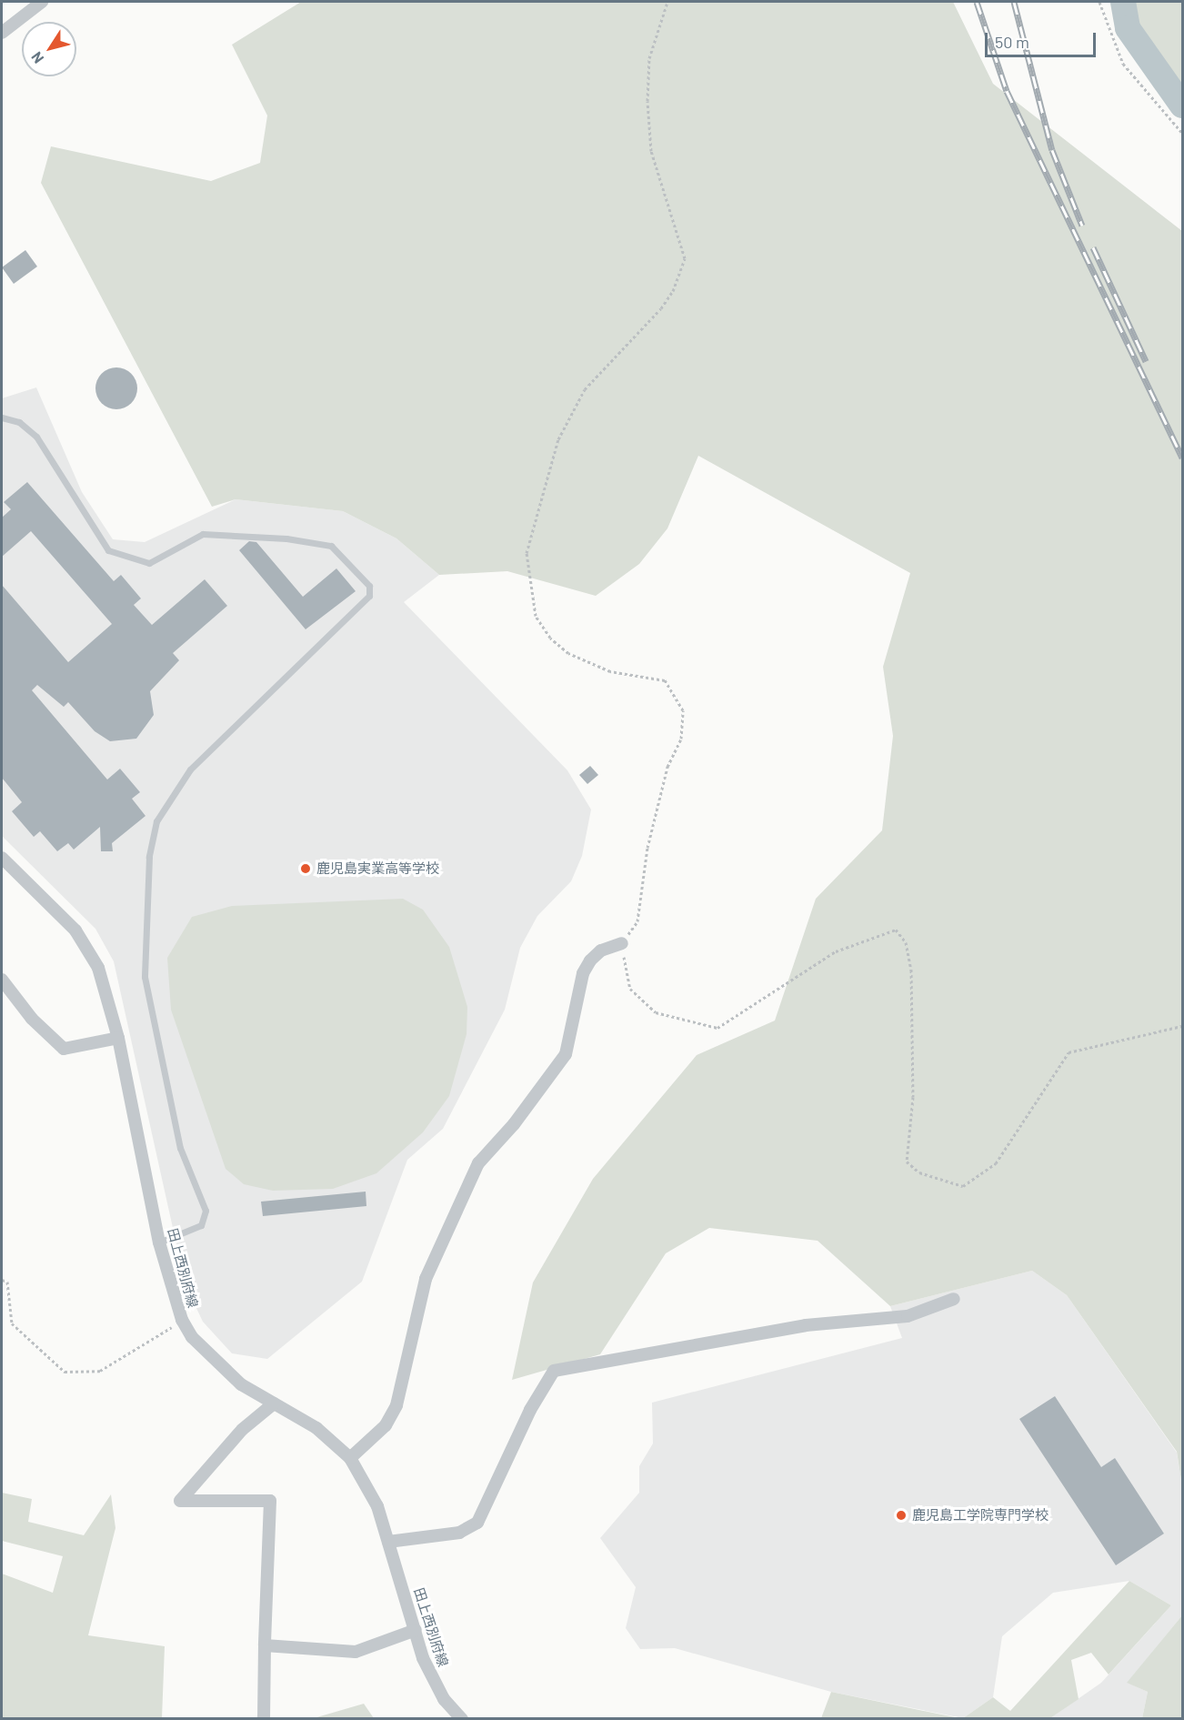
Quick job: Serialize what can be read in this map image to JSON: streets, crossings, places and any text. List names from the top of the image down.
{
  "streets": {
    "street": ["田上西別府線"]
  },
  "places": ["鹿児島実業高等学校", "鹿児島工学院専門学校"],
  "scale_bar": "50 m",
  "north": "bottom left"
}
